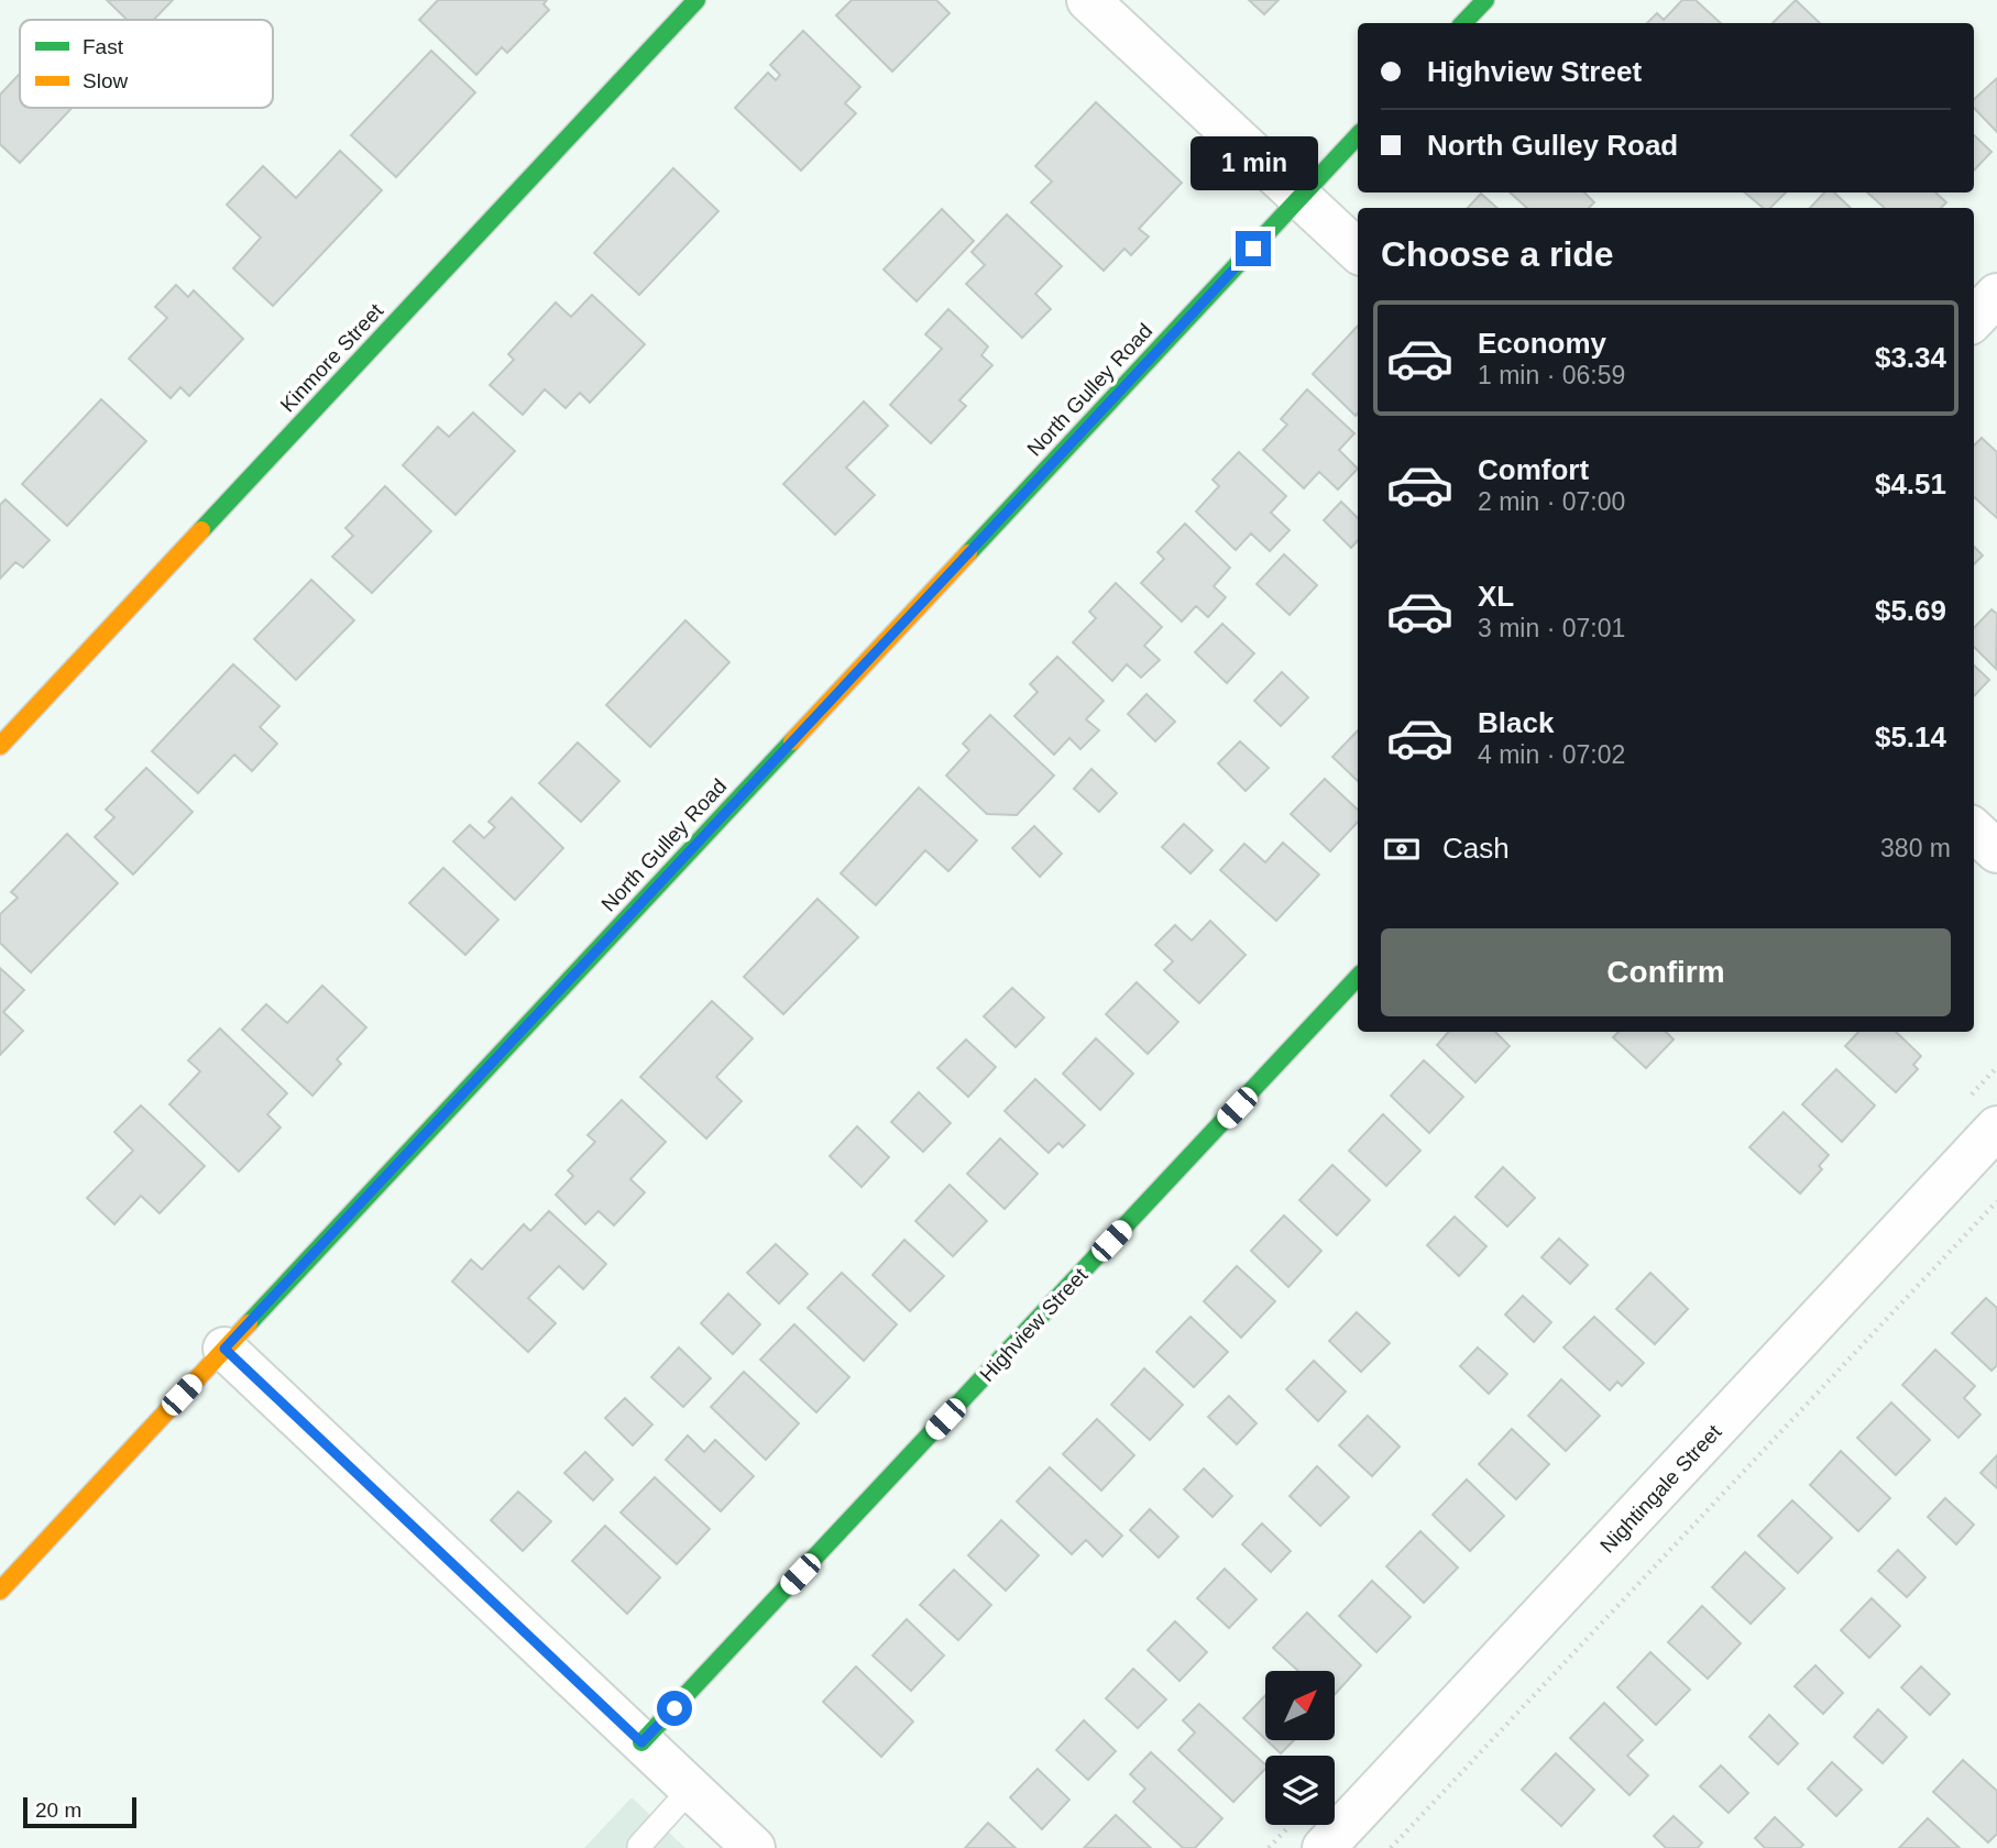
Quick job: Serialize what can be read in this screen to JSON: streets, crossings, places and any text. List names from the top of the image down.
{
  "streets": {
    "street": [
      "Kinmore Street",
      "North Gulley Road",
      "Highview Street",
      "Nightingale Street"
    ]
  },
  "legend": ["Fast", "Slow"],
  "scale_bar": "20 m",
  "north": "top right",
  "page": {
    "banner": ["Highview Street", "North Gulley Road"],
    "bubble": "1 min",
    "heading": "Choose a ride",
    "list": [
      {
        "name": "Economy",
        "note": "1 min · 06:59",
        "value": "$3.34"
      },
      {
        "name": "Comfort",
        "note": "2 min · 07:00",
        "value": "$4.51"
      },
      {
        "name": "XL",
        "note": "3 min · 07:01",
        "value": "$5.69"
      },
      {
        "name": "Black",
        "note": "4 min · 07:02",
        "value": "$5.14"
      }
    ],
    "pay": ["Cash", "380 m"],
    "buttons": "Confirm",
    "scale": "20 m"
  }
}
